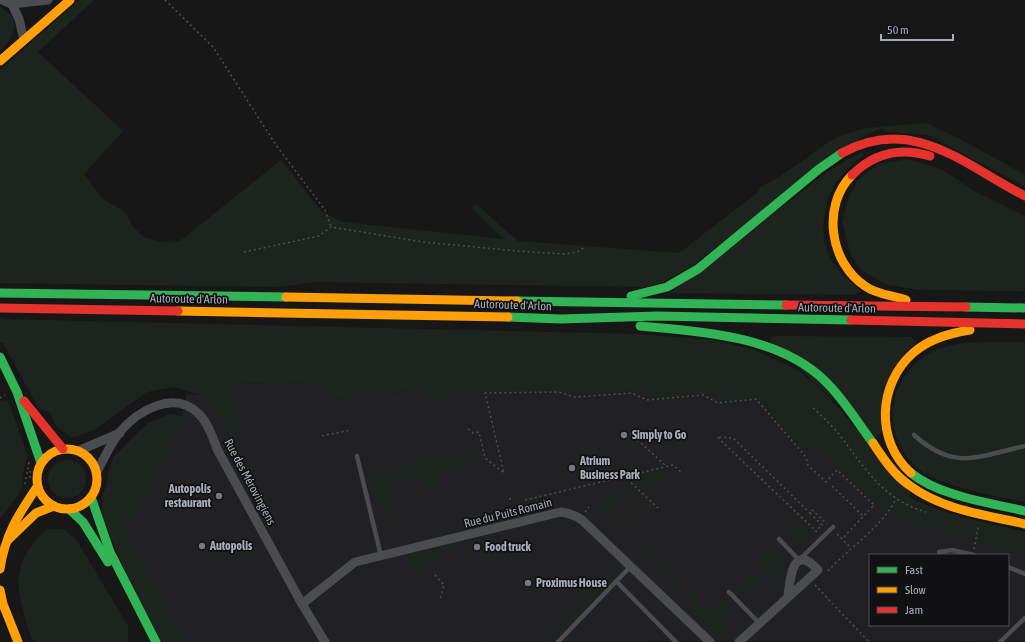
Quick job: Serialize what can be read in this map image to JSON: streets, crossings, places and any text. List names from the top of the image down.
{
  "streets": {
    "main road": ["Autoroute d'Arlon"],
    "street": ["Rue des Mérovingiens", "Rue du Puits Romain"]
  },
  "crossings": [
    ["Rue des Mérovingiens", "Rue du Puits Romain"]
  ],
  "places": [
    "Simply to Go",
    "Atrium Business Park",
    "Autopolis restaurant",
    "Autopolis",
    "Food truck",
    "Proximus House"
  ],
  "legend": ["Fast", "Slow", "Jam"],
  "scale_bar": "50 m"
}
